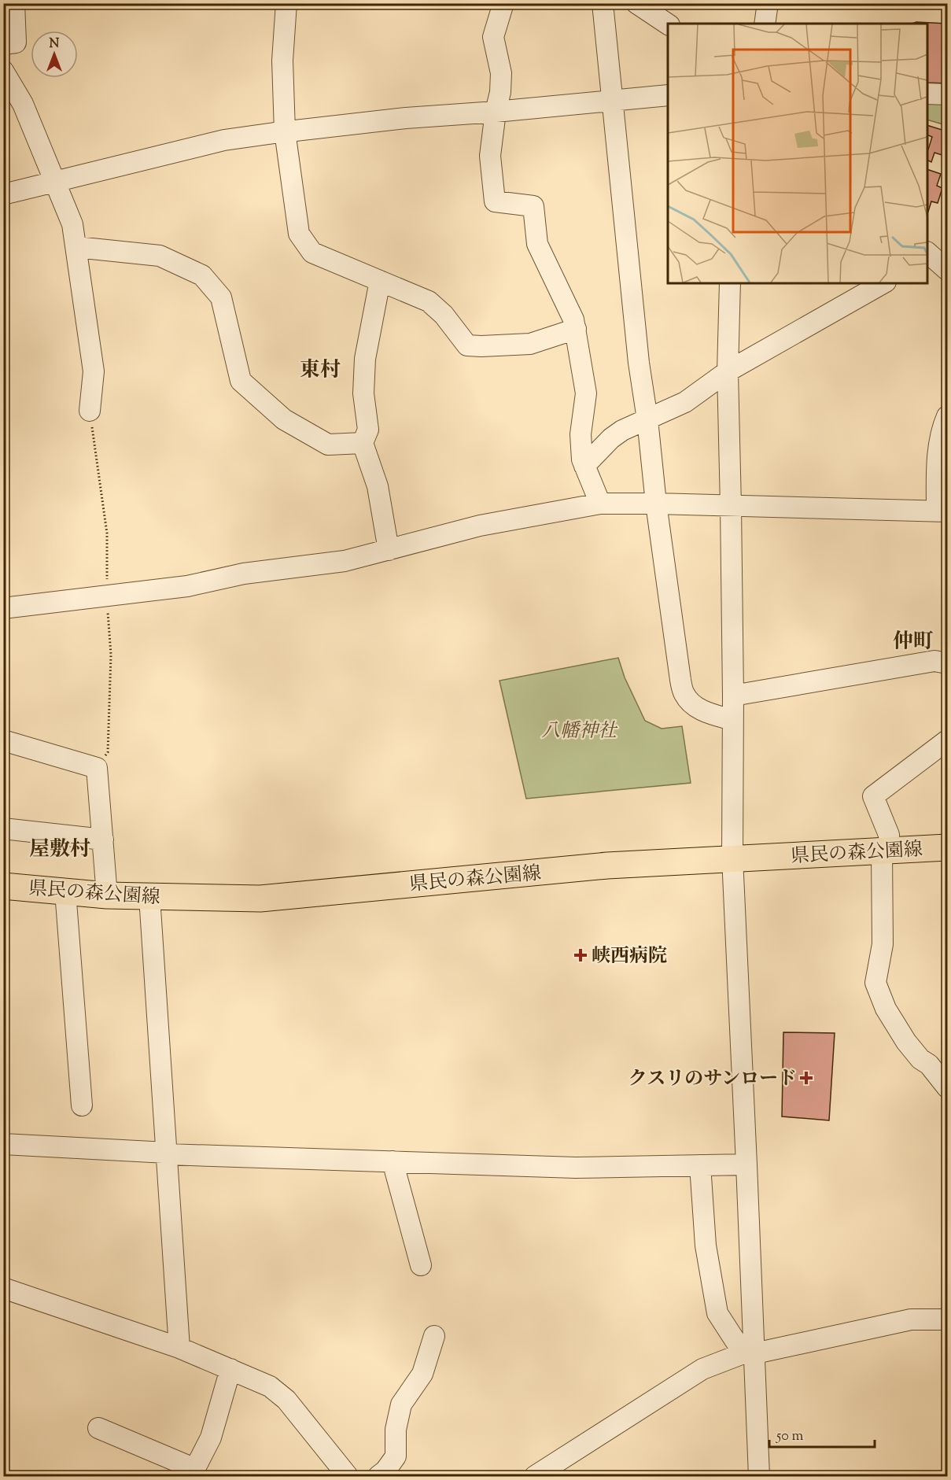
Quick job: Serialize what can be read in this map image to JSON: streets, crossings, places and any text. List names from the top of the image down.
{
  "streets": {
    "main road": ["県民の森公園線"]
  },
  "districts": ["東村", "仲町", "屋敷村"],
  "parks": ["八幡神社"],
  "places": {
    "health": ["峡西病院", "クスリのサンロード"]
  },
  "scale_bar": "50 m",
  "north": "top"
}
